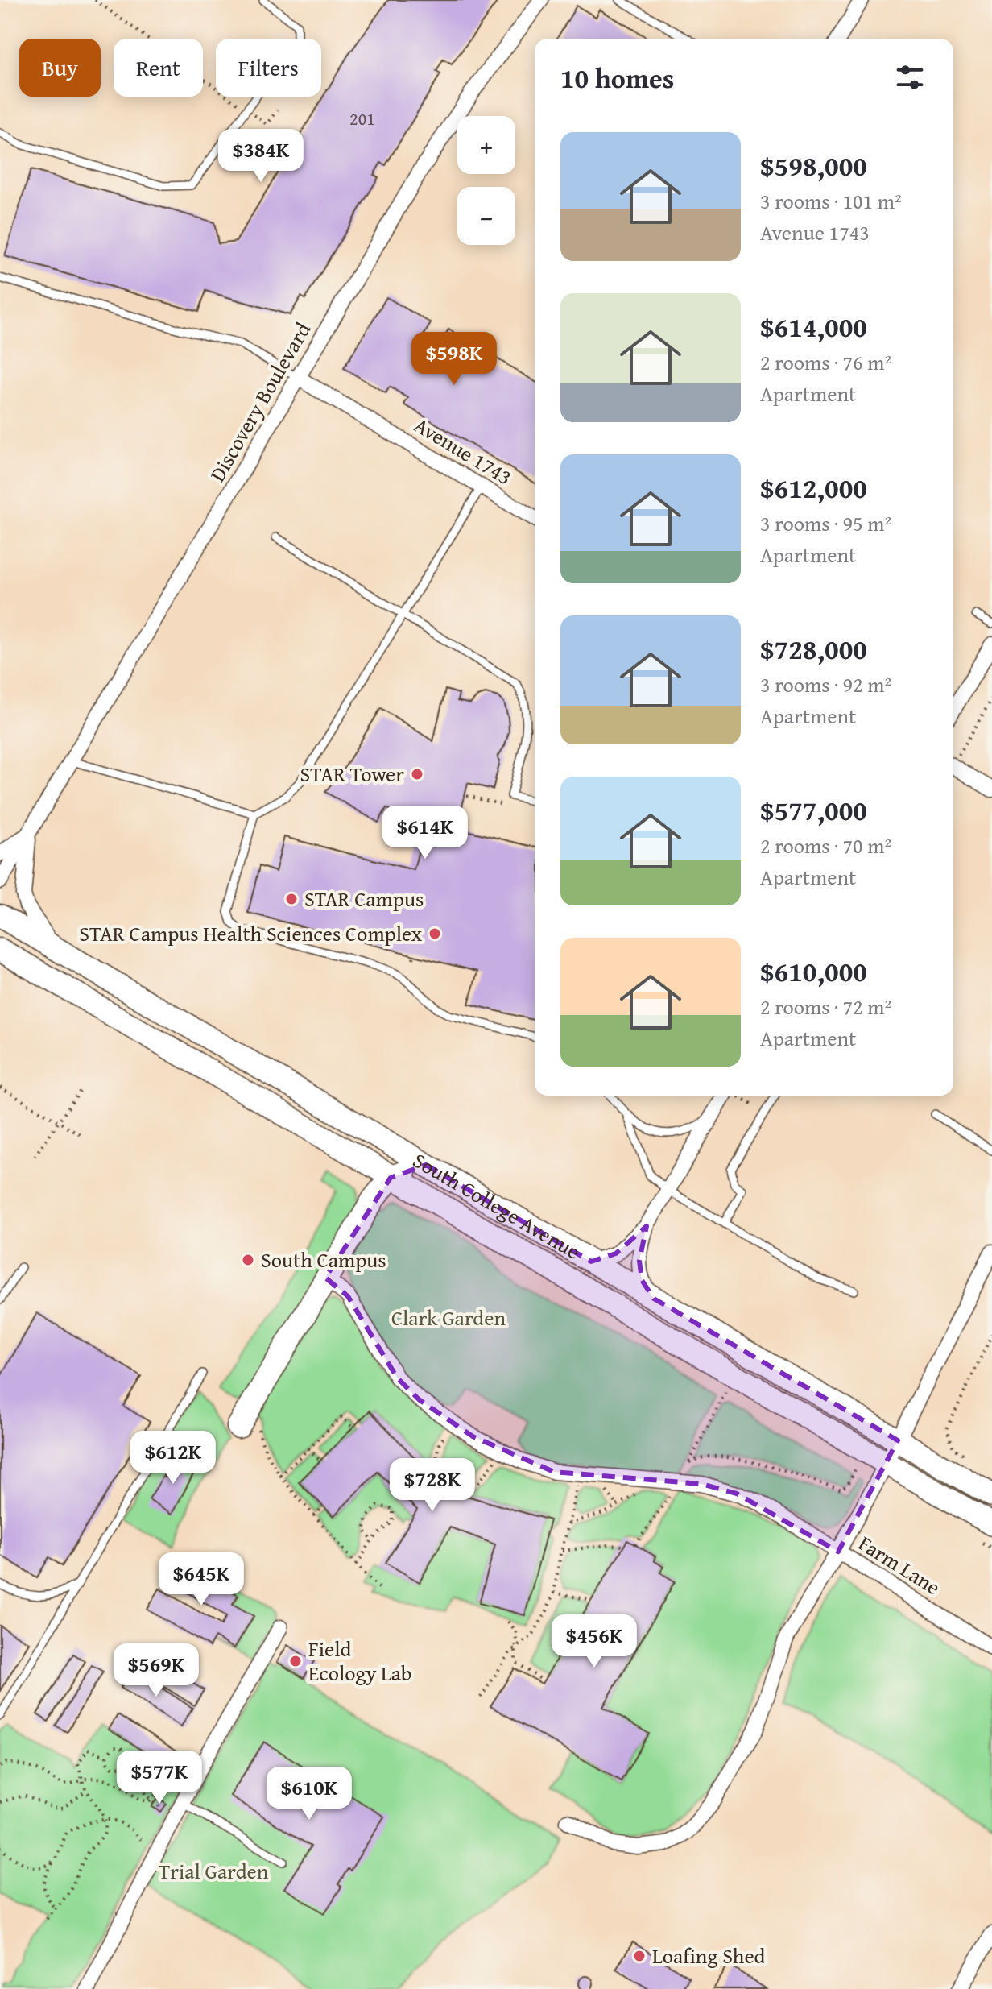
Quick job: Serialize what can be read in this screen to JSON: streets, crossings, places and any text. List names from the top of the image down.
{
  "streets": {
    "main road": ["South College Avenue"],
    "street": ["Discovery Boulevard", "Avenue 1743", "Farm Lane"]
  },
  "crossings": [
    ["Discovery Boulevard", "Avenue 1743"],
    ["Discovery Boulevard", "South College Avenue"],
    ["South College Avenue", "Farm Lane"]
  ],
  "parks": ["Clark Garden", "Trial Garden"],
  "places": [
    "STAR Tower",
    "STAR Campus",
    "STAR Campus Health Sciences Complex",
    "South Campus",
    "Field Ecology Lab",
    "Loafing Shed"
  ],
  "house_numbers": ["201"],
  "page": {
    "chip": ["Buy", "Rent", "Filters"],
    "heading": "10 homes",
    "map_buttons": ["+", "−"],
    "list": [
      {
        "name": "$598,000",
        "note": "3 rooms · 101 m² · Avenue 1743"
      },
      {
        "name": "$614,000",
        "note": "2 rooms · 76 m² · Apartment"
      },
      {
        "name": "$612,000",
        "note": "3 rooms · 95 m² · Apartment"
      },
      {
        "name": "$728,000",
        "note": "3 rooms · 92 m² · Apartment"
      },
      {
        "name": "$577,000",
        "note": "2 rooms · 70 m² · Apartment"
      },
      {
        "name": "$610,000",
        "note": "2 rooms · 72 m² · Apartment"
      }
    ],
    "price": [
      "$384K",
      "$598K",
      "$614K",
      "$612K",
      "$728K",
      "$645K",
      "$456K",
      "$569K",
      "$577K",
      "$610K"
    ]
  }
}
